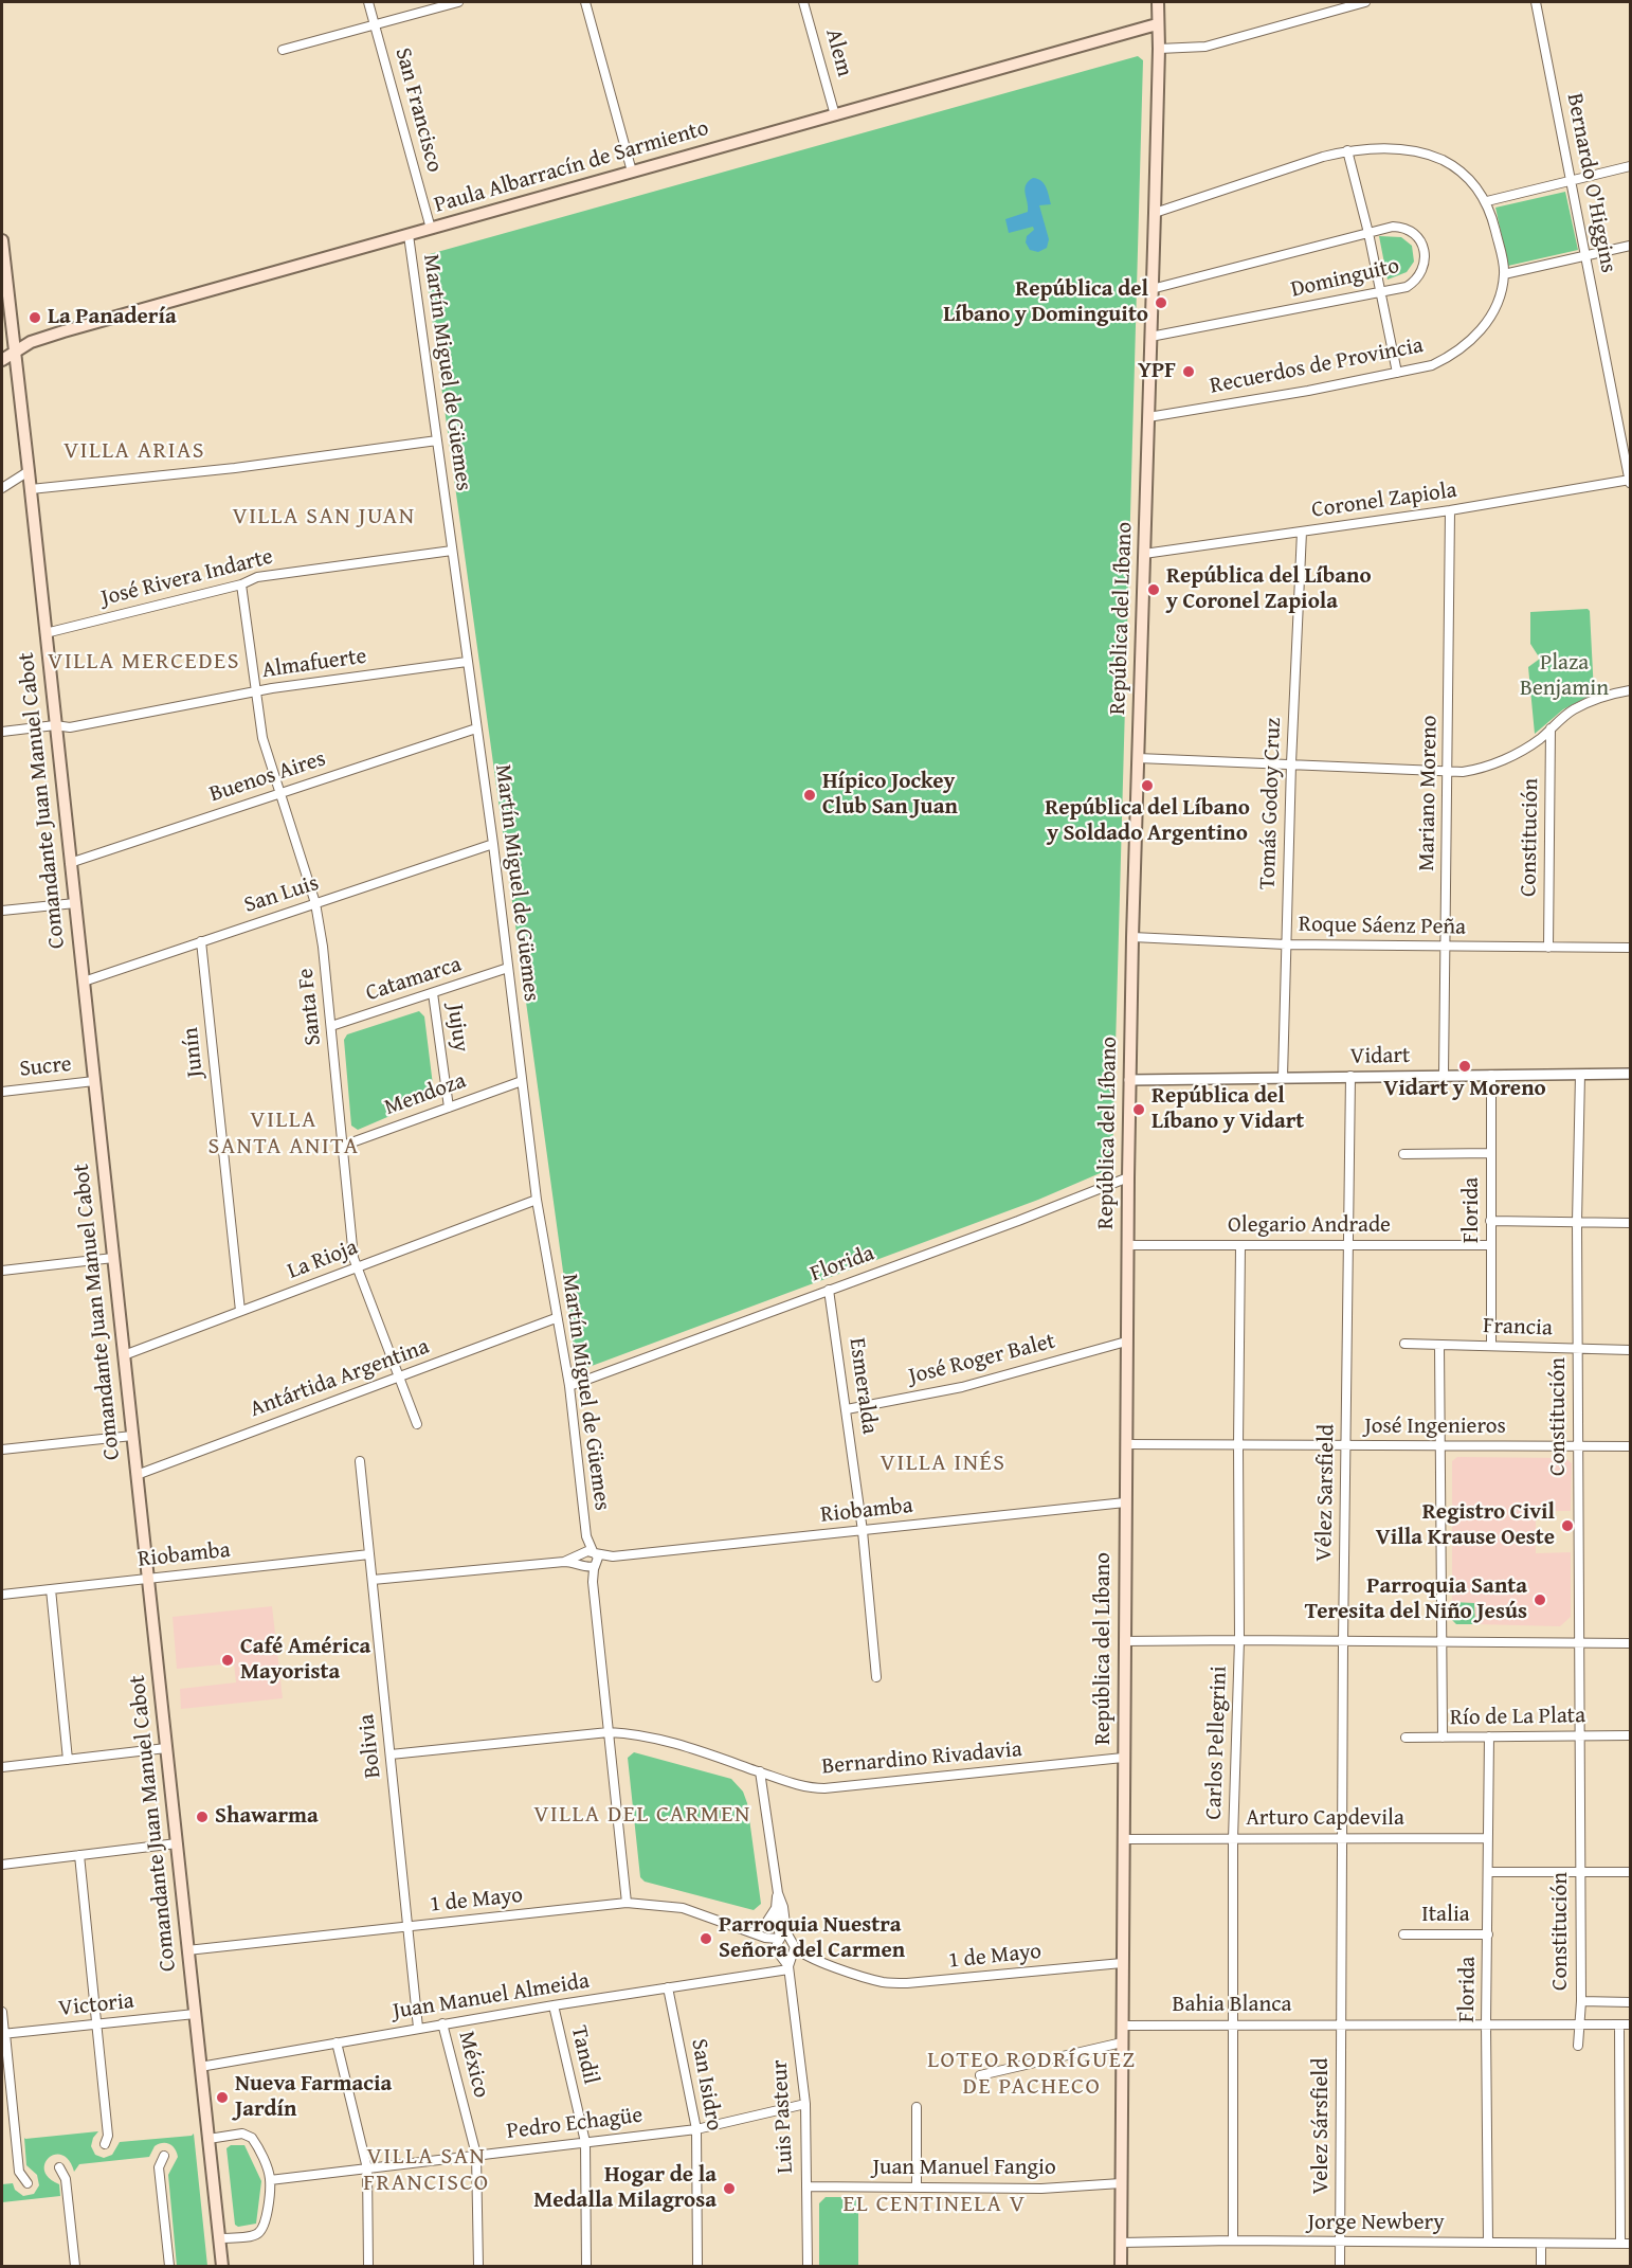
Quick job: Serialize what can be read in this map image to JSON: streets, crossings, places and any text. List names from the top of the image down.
{
  "streets": {
    "main road": ["Paula Albarracín de Sarmiento", "República del Líbano", "Comandante Juan Manuel Cabot"],
    "street": [
      "Alem",
      "San Francisco",
      "Bernardo O'Higgins",
      "Dominguito",
      "Recuerdos de Provincia",
      "Martín Miguel de Güemes",
      "Coronel Zapiola",
      "José Rivera Indarte",
      "Almafuerte",
      "Buenos Aires",
      "Mariano Moreno",
      "Tomás Godoy Cruz",
      "Constitución",
      "San Luis",
      "Roque Sáenz Peña",
      "Catamarca",
      "Santa Fe",
      "Jujuy",
      "Junín",
      "Vidart",
      "Sucre",
      "Mendoza",
      "Florida",
      "Olegario Andrade",
      "La Rioja",
      "Francia",
      "José Roger Balet",
      "Antártida Argentina",
      "Esmeralda",
      "José Ingenieros",
      "Vélez Sarsfield",
      "Riobamba",
      "Río de La Plata",
      "Carlos Pellegrini",
      "Bolivia",
      "Bernardino Rivadavia",
      "Arturo Capdevila",
      "1 de Mayo",
      "Italia",
      "Juan Manuel Almeida",
      "Victoria",
      "Bahia Blanca",
      "Tandil",
      "México",
      "San Isidro",
      "Luis Pasteur",
      "Pedro Echagüe",
      "Velez Sársfield",
      "Juan Manuel Fangio",
      "Jorge Newbery"
    ]
  },
  "crossings": [
    ["Alem", "Paula Albarracín de Sarmiento"],
    ["San Francisco", "Paula Albarracín de Sarmiento"],
    ["Paula Albarracín de Sarmiento", "Martín Miguel de Güemes"],
    ["Paula Albarracín de Sarmiento", "República del Líbano"],
    ["Paula Albarracín de Sarmiento", "Comandante Juan Manuel Cabot"],
    ["Bernardo O'Higgins", "Coronel Zapiola"],
    ["Dominguito", "República del Líbano"],
    ["Recuerdos de Provincia", "República del Líbano"],
    ["Martín Miguel de Güemes", "José Rivera Indarte"],
    ["Martín Miguel de Güemes", "Almafuerte"],
    ["Martín Miguel de Güemes", "Buenos Aires"],
    ["Martín Miguel de Güemes", "San Luis"],
    ["Martín Miguel de Güemes", "Catamarca"],
    ["Martín Miguel de Güemes", "Mendoza"],
    ["Martín Miguel de Güemes", "Florida"],
    ["Martín Miguel de Güemes", "La Rioja"],
    ["Martín Miguel de Güemes", "Antártida Argentina"],
    ["Martín Miguel de Güemes", "Riobamba"],
    ["Coronel Zapiola", "República del Líbano"],
    ["Coronel Zapiola", "Mariano Moreno"],
    ["Coronel Zapiola", "Tomás Godoy Cruz"],
    ["José Rivera Indarte", "Comandante Juan Manuel Cabot"],
    ["José Rivera Indarte", "Santa Fe"],
    ["República del Líbano", "Roque Sáenz Peña"],
    ["República del Líbano", "Vidart"],
    ["República del Líbano", "Florida"],
    ["República del Líbano", "Olegario Andrade"],
    ["República del Líbano", "José Roger Balet"],
    ["República del Líbano", "José Ingenieros"],
    ["República del Líbano", "Riobamba"],
    ["República del Líbano", "Bernardino Rivadavia"],
    ["República del Líbano", "Arturo Capdevila"],
    ["República del Líbano", "1 de Mayo"],
    ["República del Líbano", "Bahia Blanca"],
    ["República del Líbano", "Juan Manuel Fangio"],
    ["República del Líbano", "Jorge Newbery"],
    ["Almafuerte", "Comandante Juan Manuel Cabot"],
    ["Almafuerte", "Santa Fe"],
    ["Buenos Aires", "Comandante Juan Manuel Cabot"],
    ["Buenos Aires", "Santa Fe"],
    ["Mariano Moreno", "Roque Sáenz Peña"],
    ["Mariano Moreno", "Vidart"],
    ["Comandante Juan Manuel Cabot", "San Luis"],
    ["Comandante Juan Manuel Cabot", "Sucre"],
    ["Comandante Juan Manuel Cabot", "La Rioja"],
    ["Comandante Juan Manuel Cabot", "Antártida Argentina"],
    ["Comandante Juan Manuel Cabot", "Riobamba"],
    ["Comandante Juan Manuel Cabot", "1 de Mayo"],
    ["Comandante Juan Manuel Cabot", "Juan Manuel Almeida"],
    ["Comandante Juan Manuel Cabot", "Victoria"],
    ["Tomás Godoy Cruz", "Roque Sáenz Peña"],
    ["Tomás Godoy Cruz", "Vidart"],
    ["Constitución", "Roque Sáenz Peña"],
    ["Constitución", "Vidart"],
    ["Constitución", "Francia"],
    ["Constitución", "José Ingenieros"],
    ["Constitución", "Río de La Plata"],
    ["Constitución", "Bahia Blanca"],
    ["San Luis", "Santa Fe"],
    ["San Luis", "Junín"],
    ["Catamarca", "Santa Fe"],
    ["Catamarca", "Jujuy"],
    ["Santa Fe", "Mendoza"],
    ["Santa Fe", "La Rioja"],
    ["Santa Fe", "Antártida Argentina"],
    ["Jujuy", "Mendoza"],
    ["Junín", "La Rioja"],
    ["Vidart", "Florida"],
    ["Vidart", "Vélez Sarsfield"],
    ["Florida", "Olegario Andrade"],
    ["Florida", "Francia"],
    ["Florida", "Esmeralda"],
    ["Florida", "Río de La Plata"],
    ["Florida", "Arturo Capdevila"],
    ["Florida", "Italia"],
    ["Florida", "Bahia Blanca"],
    ["Florida", "Jorge Newbery"],
    ["Olegario Andrade", "Vélez Sarsfield"],
    ["Olegario Andrade", "Carlos Pellegrini"],
    ["José Roger Balet", "Esmeralda"],
    ["Esmeralda", "Riobamba"],
    ["José Ingenieros", "Vélez Sarsfield"],
    ["José Ingenieros", "Carlos Pellegrini"],
    ["Vélez Sarsfield", "Arturo Capdevila"],
    ["Vélez Sarsfield", "Bahia Blanca"],
    ["Vélez Sarsfield", "Velez Sársfield"],
    ["Riobamba", "Bolivia"],
    ["Carlos Pellegrini", "Arturo Capdevila"],
    ["Carlos Pellegrini", "Bahia Blanca"],
    ["Carlos Pellegrini", "Jorge Newbery"],
    ["Bolivia", "Bernardino Rivadavia"],
    ["Bolivia", "1 de Mayo"],
    ["Bolivia", "Juan Manuel Almeida"],
    ["Bernardino Rivadavia", "Luis Pasteur"],
    ["1 de Mayo", "Luis Pasteur"],
    ["Juan Manuel Almeida", "Tandil"],
    ["Juan Manuel Almeida", "México"],
    ["Juan Manuel Almeida", "San Isidro"],
    ["Juan Manuel Almeida", "Luis Pasteur"],
    ["Bahia Blanca", "Velez Sársfield"],
    ["Tandil", "Pedro Echagüe"],
    ["México", "Pedro Echagüe"],
    ["San Isidro", "Pedro Echagüe"],
    ["Luis Pasteur", "Pedro Echagüe"],
    ["Luis Pasteur", "Juan Manuel Fangio"],
    ["Velez Sársfield", "Jorge Newbery"]
  ],
  "districts": [
    "VILLA ARIAS",
    "VILLA SAN JUAN",
    "VILLA MERCEDES",
    "VILLA SANTA ANITA",
    "VILLA INÉS",
    "VILLA DEL CARMEN",
    "LOTEO RODRÍGUEZ DE PACHECO",
    "VILLA SAN FRANCISCO",
    "EL CENTINELA V"
  ],
  "parks": ["Plaza Benjamin"],
  "places": [
    "República del Líbano y Dominguito",
    "La Panadería",
    "YPF",
    "República del Líbano y Coronel Zapiola",
    "República del Líbano y Soldado Argentino",
    "Hípico Jockey Club San Juan",
    "Vidart y Moreno",
    "República del Líbano y Vidart",
    "Registro Civil Villa Krause Oeste",
    "Parroquia Santa Teresita del Niño Jesús",
    "Café América Mayorista",
    "Shawarma",
    "Parroquia Nuestra Señora del Carmen",
    "Nueva Farmacia Jardín",
    "Hogar de la Medalla Milagrosa"
  ]
}
